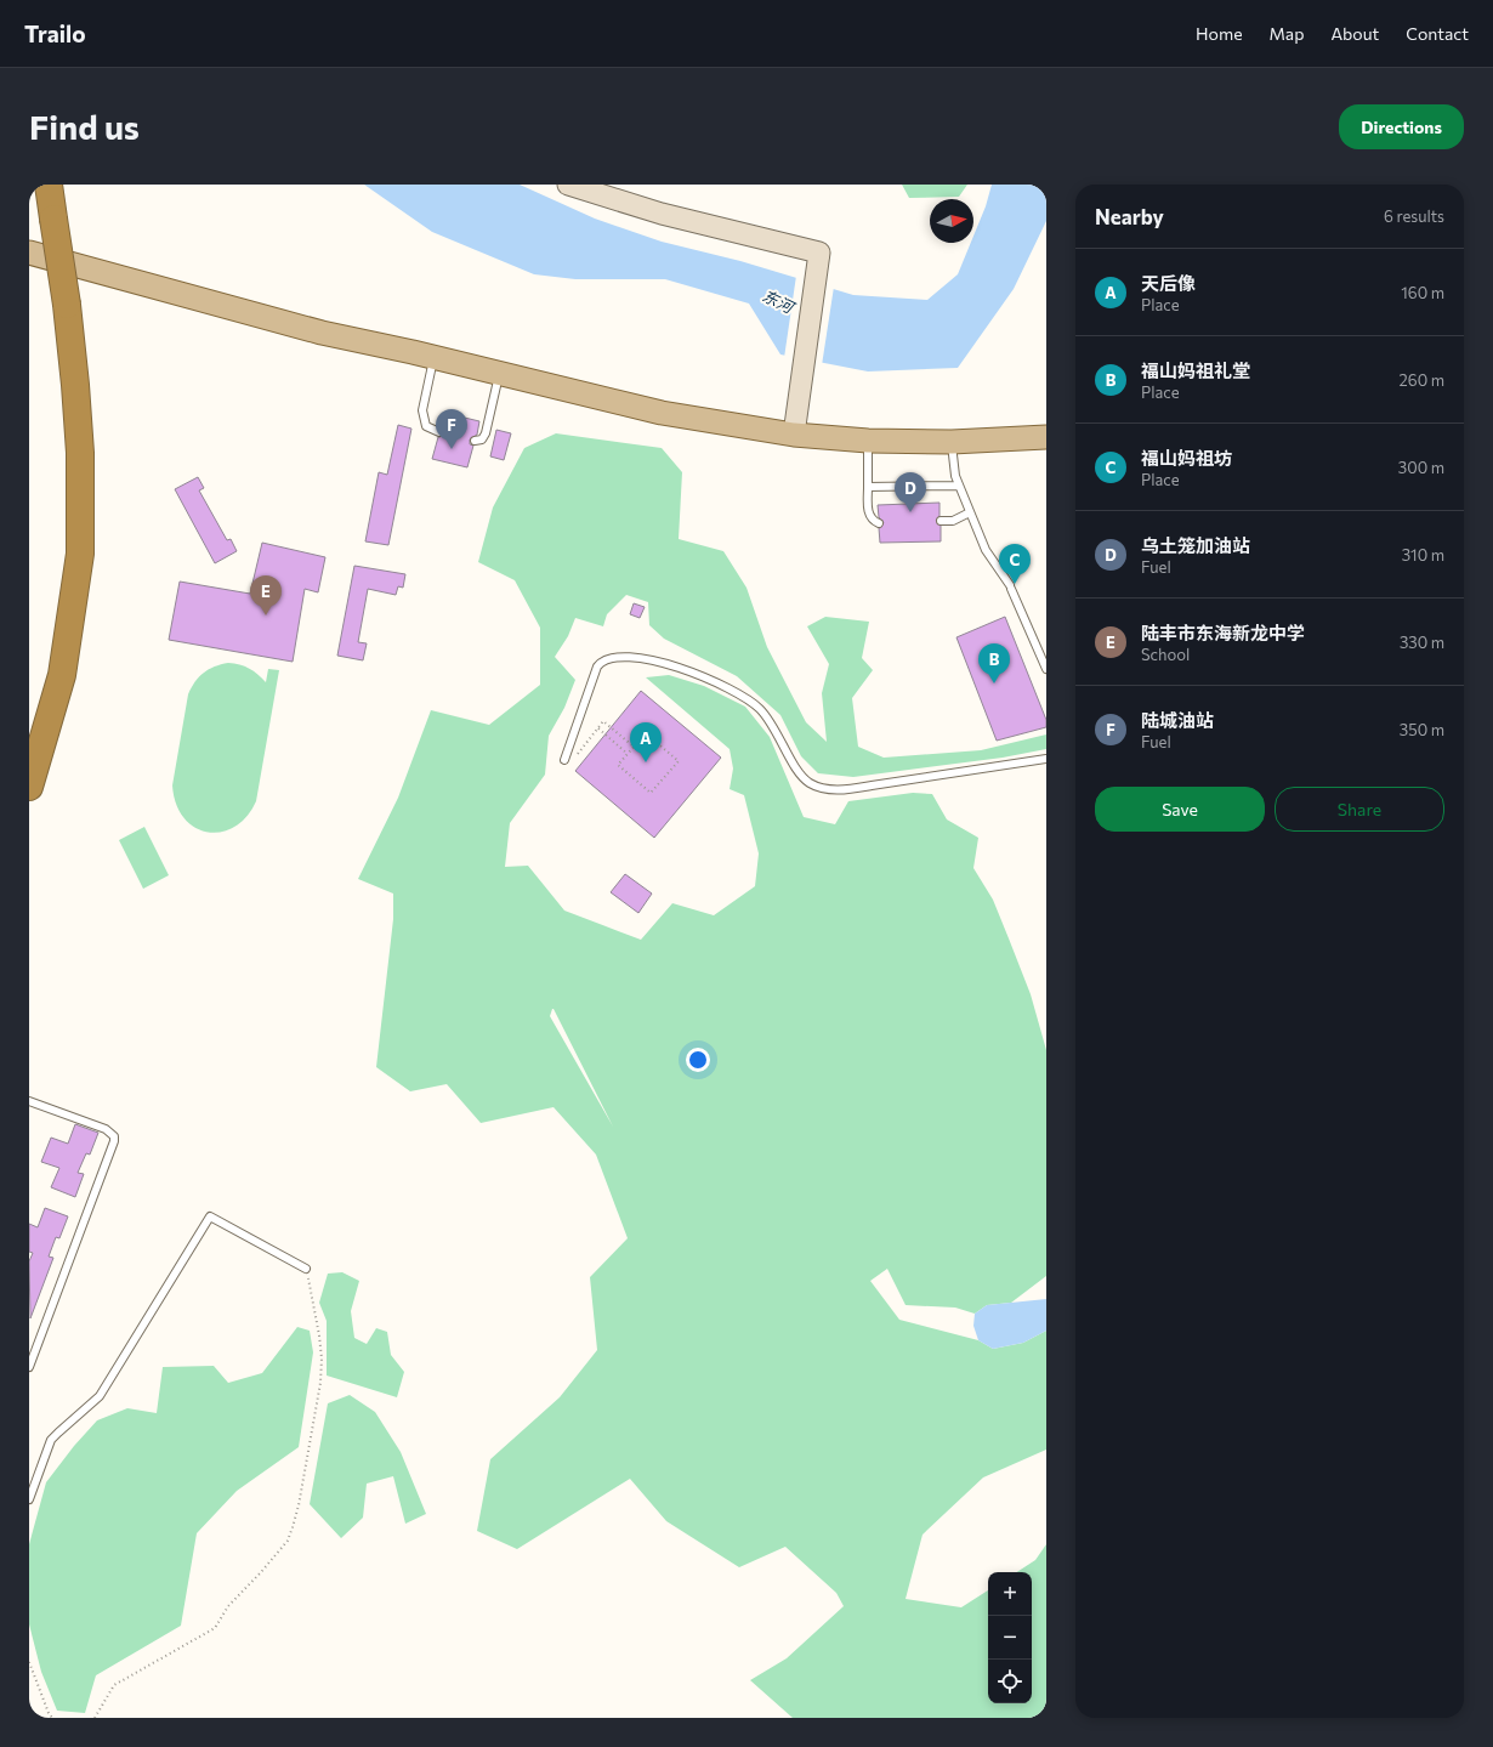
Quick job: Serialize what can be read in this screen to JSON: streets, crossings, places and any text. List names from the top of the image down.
{
  "water": ["东河"],
  "north": "right",
  "page": {
    "header": "Trailo",
    "nav": [
      "Home",
      "Map",
      "About",
      "Contact"
    ],
    "buttons": [
      "Directions",
      ["Save", "Share"]
    ],
    "title": "Find us",
    "heading": ["Nearby", "6 results"],
    "list": [
      {
        "mark": "A",
        "name": "天后像",
        "note": "Place",
        "value": "160 m"
      },
      {
        "mark": "B",
        "name": "福山妈祖礼堂",
        "note": "Place",
        "value": "260 m"
      },
      {
        "mark": "C",
        "name": "福山妈祖坊",
        "note": "Place",
        "value": "300 m"
      },
      {
        "mark": "D",
        "name": "乌土笼加油站",
        "note": "Fuel",
        "value": "310 m"
      },
      {
        "mark": "E",
        "name": "陆丰市东海新龙中学",
        "note": "School",
        "value": "330 m"
      },
      {
        "mark": "F",
        "name": "陆城油站",
        "note": "Fuel",
        "value": "350 m"
      }
    ],
    "pins": [
      "F",
      "D",
      "C",
      "E",
      "B",
      "A"
    ],
    "map_buttons": ["+", "−"]
  }
}
